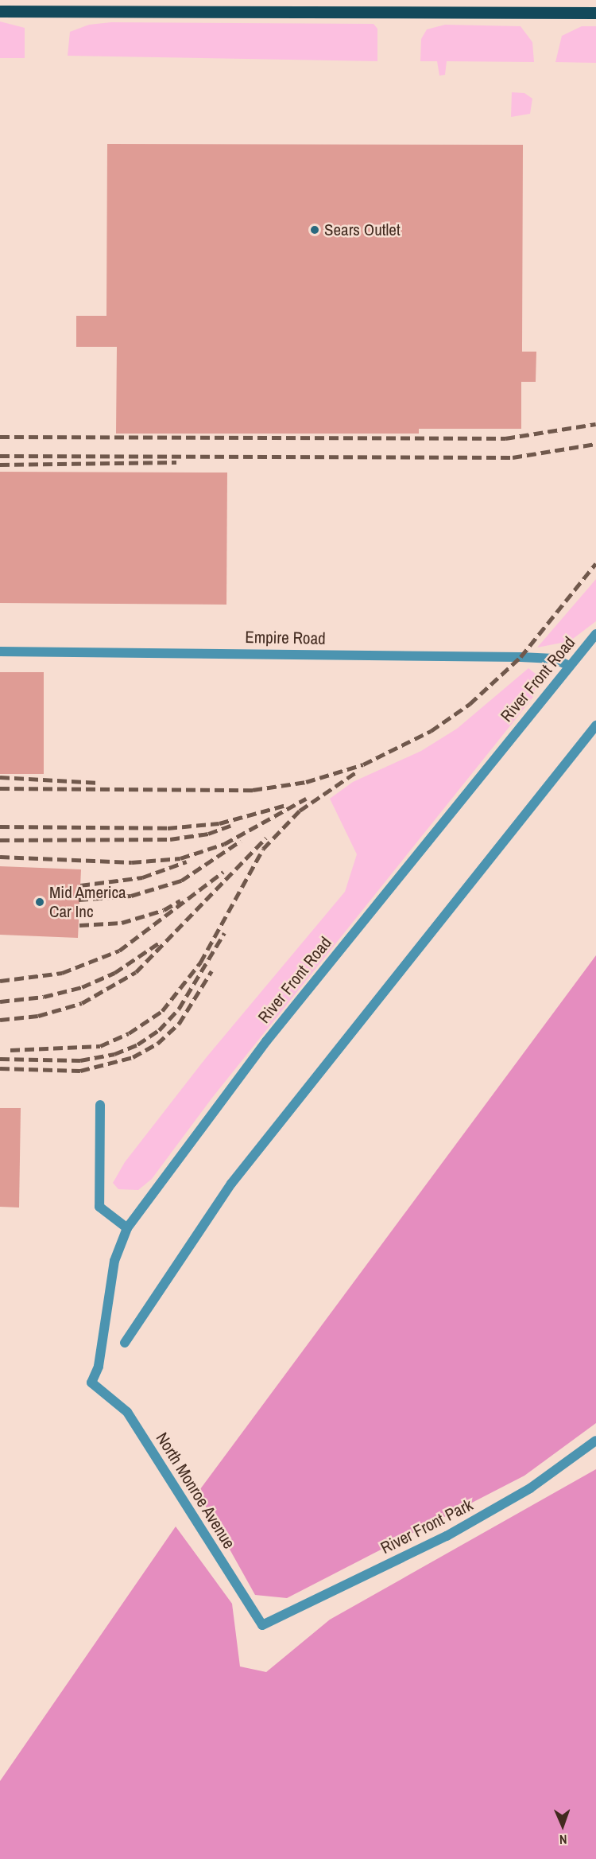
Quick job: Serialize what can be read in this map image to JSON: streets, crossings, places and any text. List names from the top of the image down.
{
  "streets": {
    "street": [
      "Empire Road",
      "River Front Road",
      "North Monroe Avenue",
      "River Front Park"
    ]
  },
  "crossings": [
    ["Empire Road", "River Front Road"],
    ["River Front Road", "North Monroe Avenue"],
    ["North Monroe Avenue", "River Front Park"]
  ],
  "places": ["Sears Outlet", "Mid America Car Inc"],
  "north": "bottom"
}
